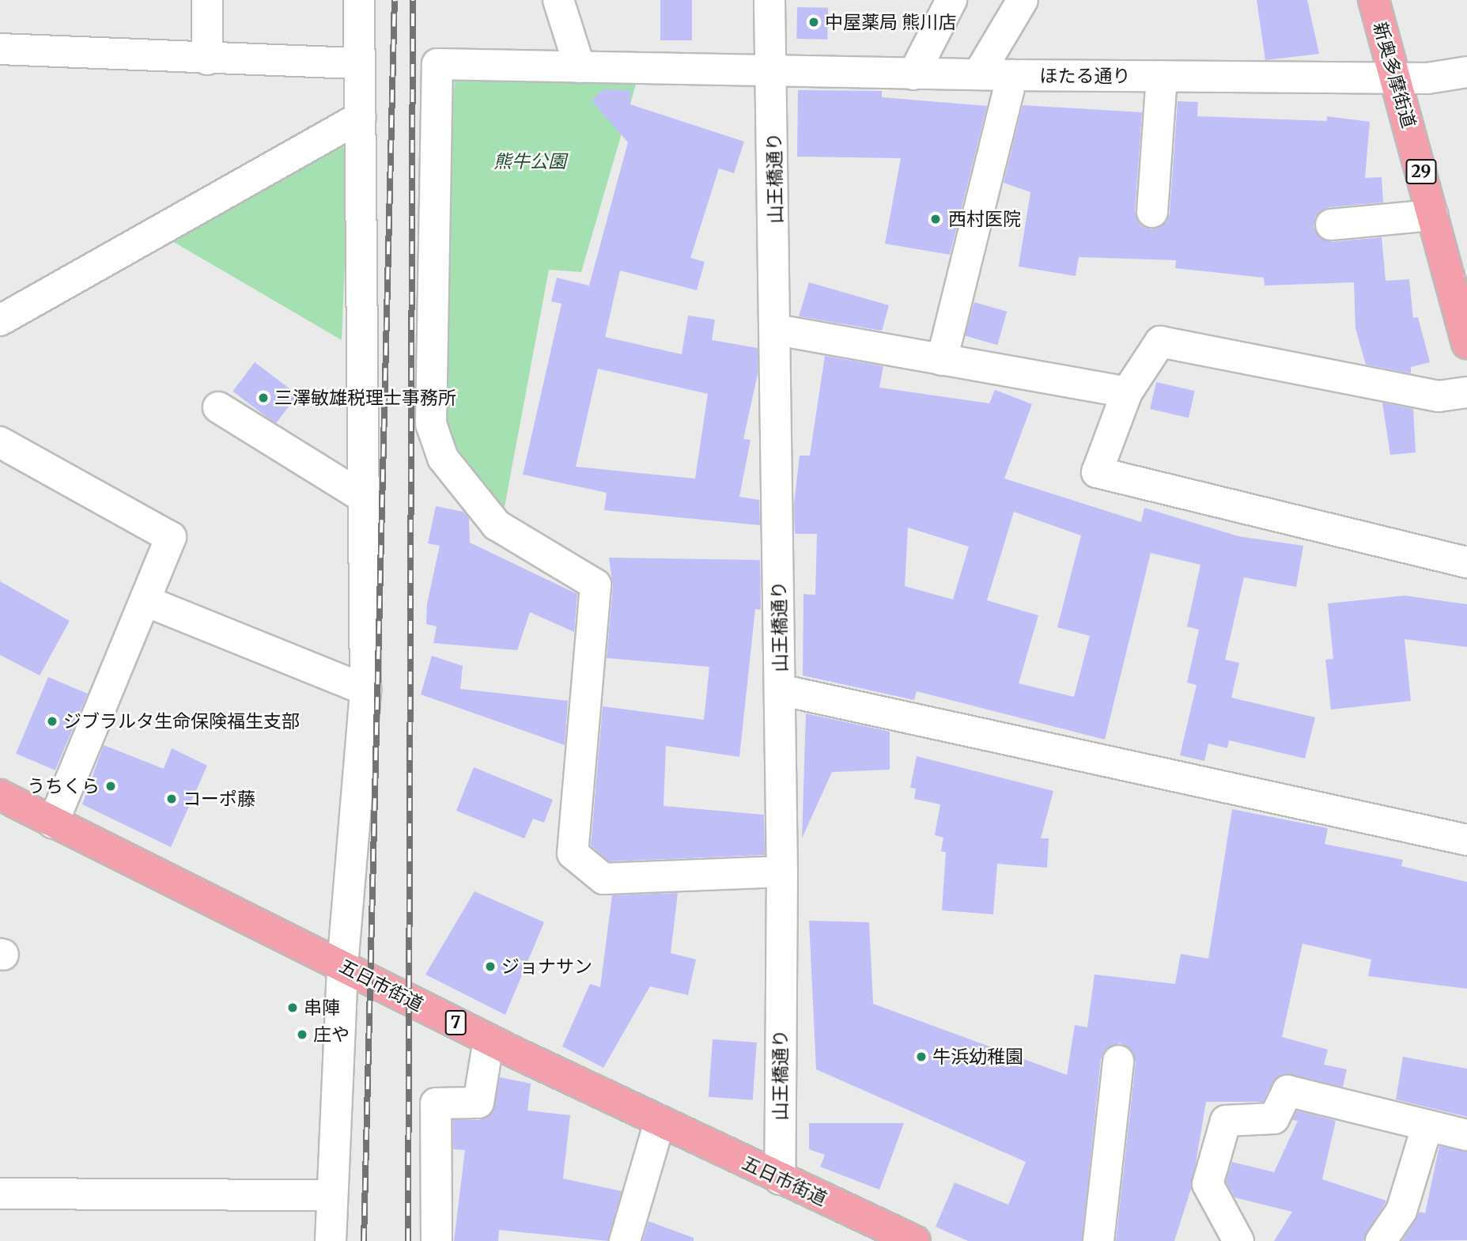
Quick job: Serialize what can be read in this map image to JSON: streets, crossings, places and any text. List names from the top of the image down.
{
  "streets": {
    "main road": [
      "新奥多摩街道",
      "29",
      "五日市街道",
      "7"
    ],
    "street": ["ほたる通り", "山王橋通り"]
  },
  "crossings": [
    ["新奥多摩街道", "ほたる通り"],
    ["ほたる通り", "山王橋通り"],
    ["山王橋通り", "五日市街道"]
  ],
  "parks": ["熊牛公園"],
  "places": [
    "中屋薬局 熊川店",
    "西村医院",
    "三澤敏雄税理士事務所",
    "ジブラルタ生命保険福生支部",
    "うちくら",
    "コーポ藤",
    "ジョナサン",
    "串陣",
    "庄や",
    "牛浜幼稚園"
  ]
}
